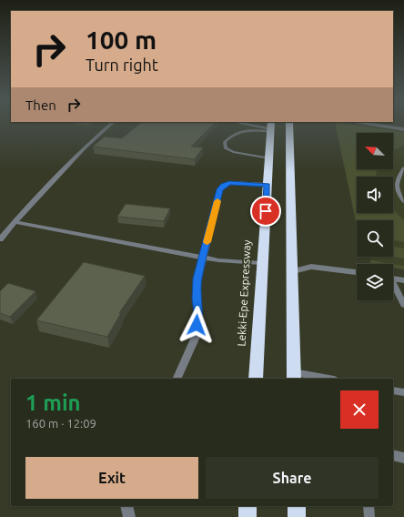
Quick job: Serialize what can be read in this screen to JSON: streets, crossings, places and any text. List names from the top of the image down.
{
  "streets": {
    "highway": ["Lekki-Epe Expressway"]
  },
  "north": "top left",
  "page": {
    "turn": ["100 m", "Turn right"],
    "then": "Then",
    "heading": ["1 min", "160 m · 12:09"],
    "buttons": ["Exit", "Share"]
  }
}
